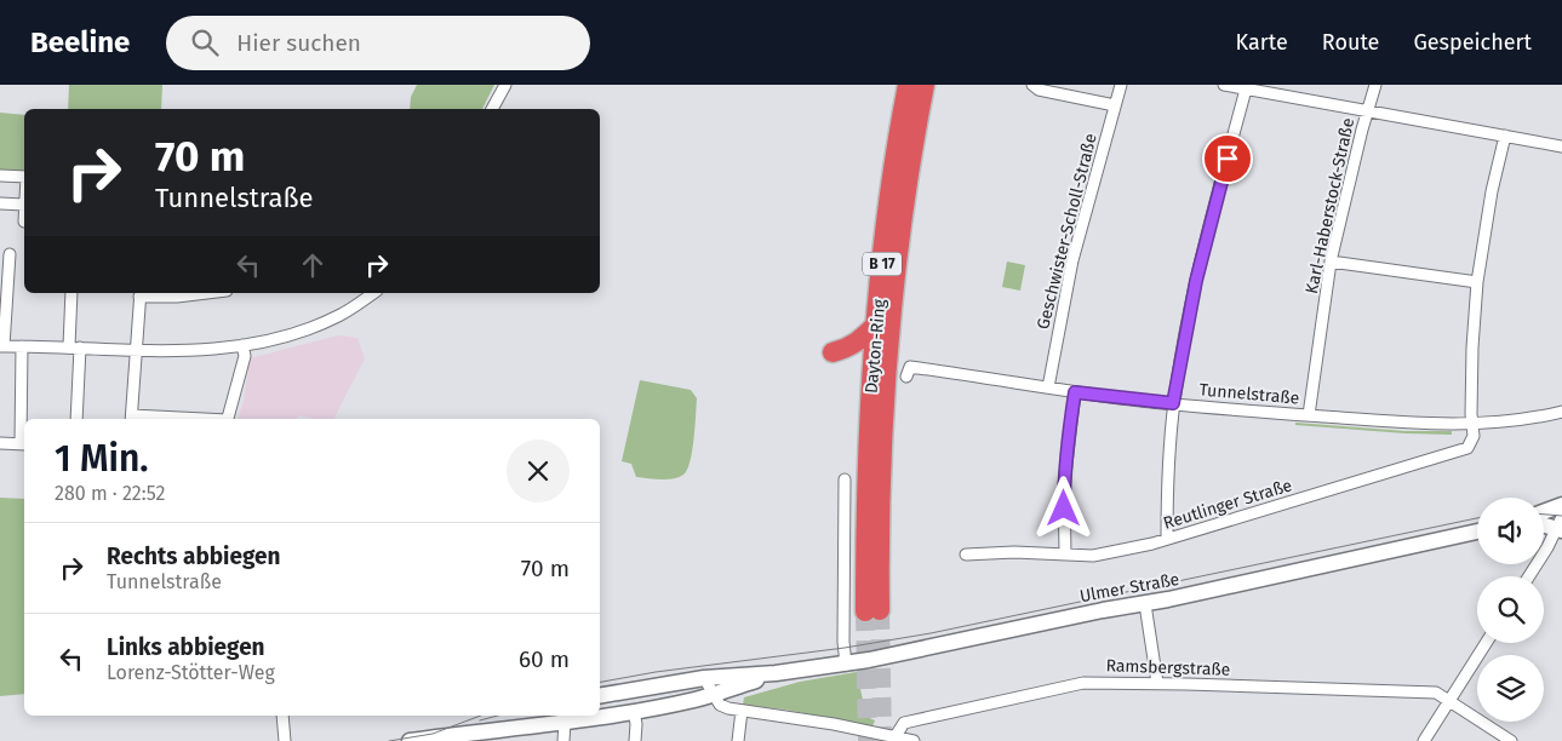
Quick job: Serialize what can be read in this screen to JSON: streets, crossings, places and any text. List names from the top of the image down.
{
  "streets": {
    "highway": ["B 17", "Dayton-Ring"],
    "street": [
      "Karl-Haberstock-Straße",
      "Geschwister-Scholl-Straße",
      "Tunnelstraße",
      "Reutlinger Straße",
      "Ulmer Straße",
      "Ramsbergstraße"
    ]
  },
  "crossings": [
    ["Karl-Haberstock-Straße", "Tunnelstraße"],
    ["Geschwister-Scholl-Straße", "Tunnelstraße"],
    ["Tunnelstraße", "Reutlinger Straße"]
  ],
  "page": {
    "header": "Beeline",
    "search": "Hier suchen",
    "nav": ["Karte", "Route", "Gespeichert"],
    "turn": ["70 m", "Tunnelstraße"],
    "heading": ["1 Min.", "280 m · 22:52"],
    "list": [
      {
        "name": "Rechts abbiegen",
        "note": "Tunnelstraße",
        "value": "70 m"
      },
      {
        "name": "Links abbiegen",
        "note": "Lorenz-Stötter-Weg",
        "value": "60 m"
      }
    ]
  }
}
